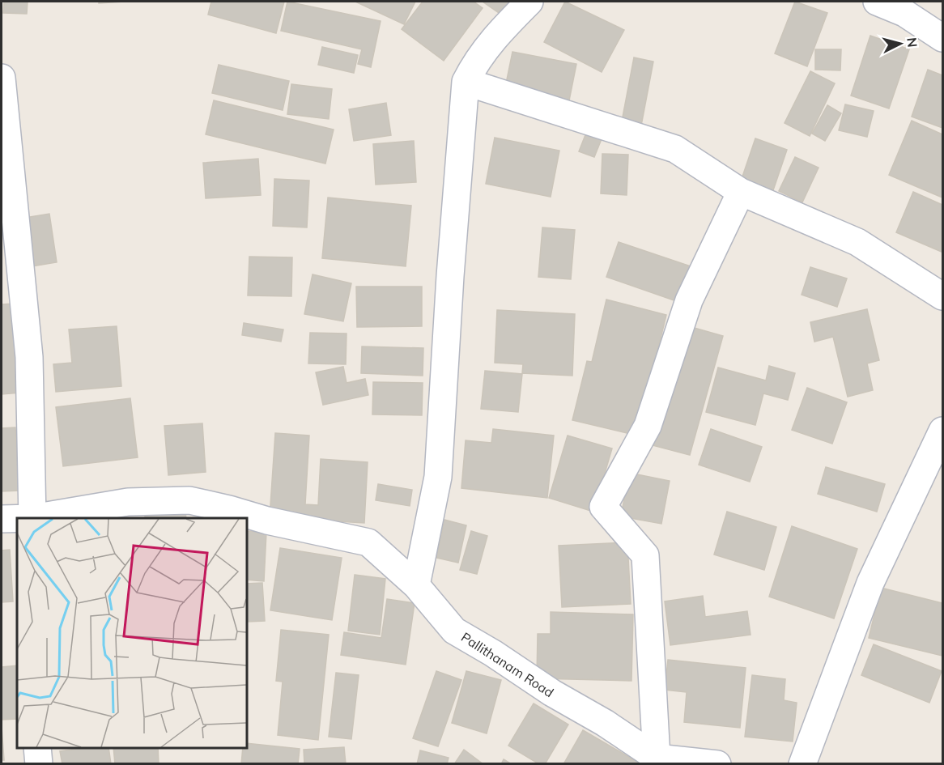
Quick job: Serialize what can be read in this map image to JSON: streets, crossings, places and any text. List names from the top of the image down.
{
  "streets": {
    "street": ["Pallithanam Road"]
  },
  "north": "right"
}
